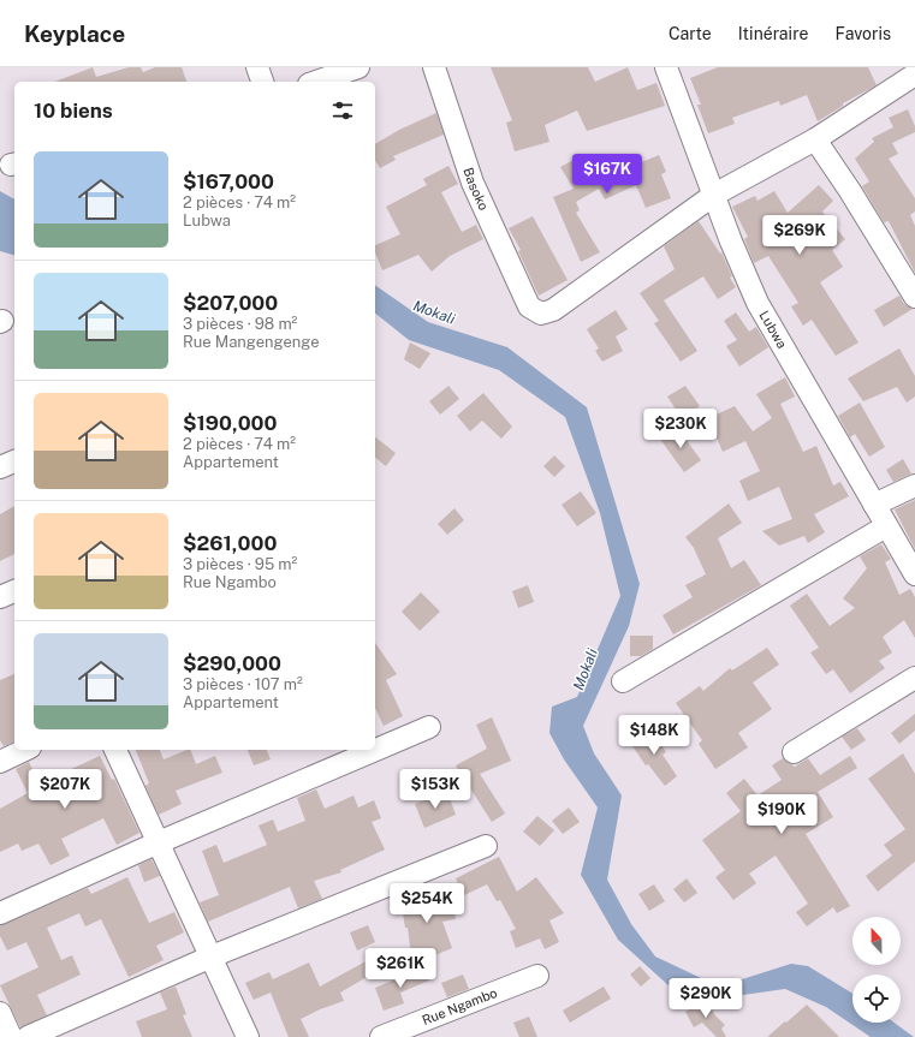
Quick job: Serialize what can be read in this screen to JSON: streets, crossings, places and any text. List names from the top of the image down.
{
  "streets": {
    "street": ["Basoko", "Lubwa", "Rue Ngambo"]
  },
  "crossings": [
    ["Basoko", "Lubwa"]
  ],
  "water": ["Mokali"],
  "north": "top",
  "page": {
    "header": "Keyplace",
    "nav": ["Carte", "Itinéraire", "Favoris"],
    "heading": "10 biens",
    "list": [
      {
        "name": "$167,000",
        "note": "2 pièces · 74 m² · Lubwa"
      },
      {
        "name": "$207,000",
        "note": "3 pièces · 98 m² · Rue Mangengenge"
      },
      {
        "name": "$190,000",
        "note": "2 pièces · 74 m² · Appartement"
      },
      {
        "name": "$261,000",
        "note": "3 pièces · 95 m² · Rue Ngambo"
      },
      {
        "name": "$290,000",
        "note": "3 pièces · 107 m² · Appartement"
      }
    ],
    "price": [
      "$167K",
      "$269K",
      "$230K",
      "$148K",
      "$207K",
      "$153K",
      "$190K",
      "$254K",
      "$261K",
      "$290K"
    ]
  }
}
